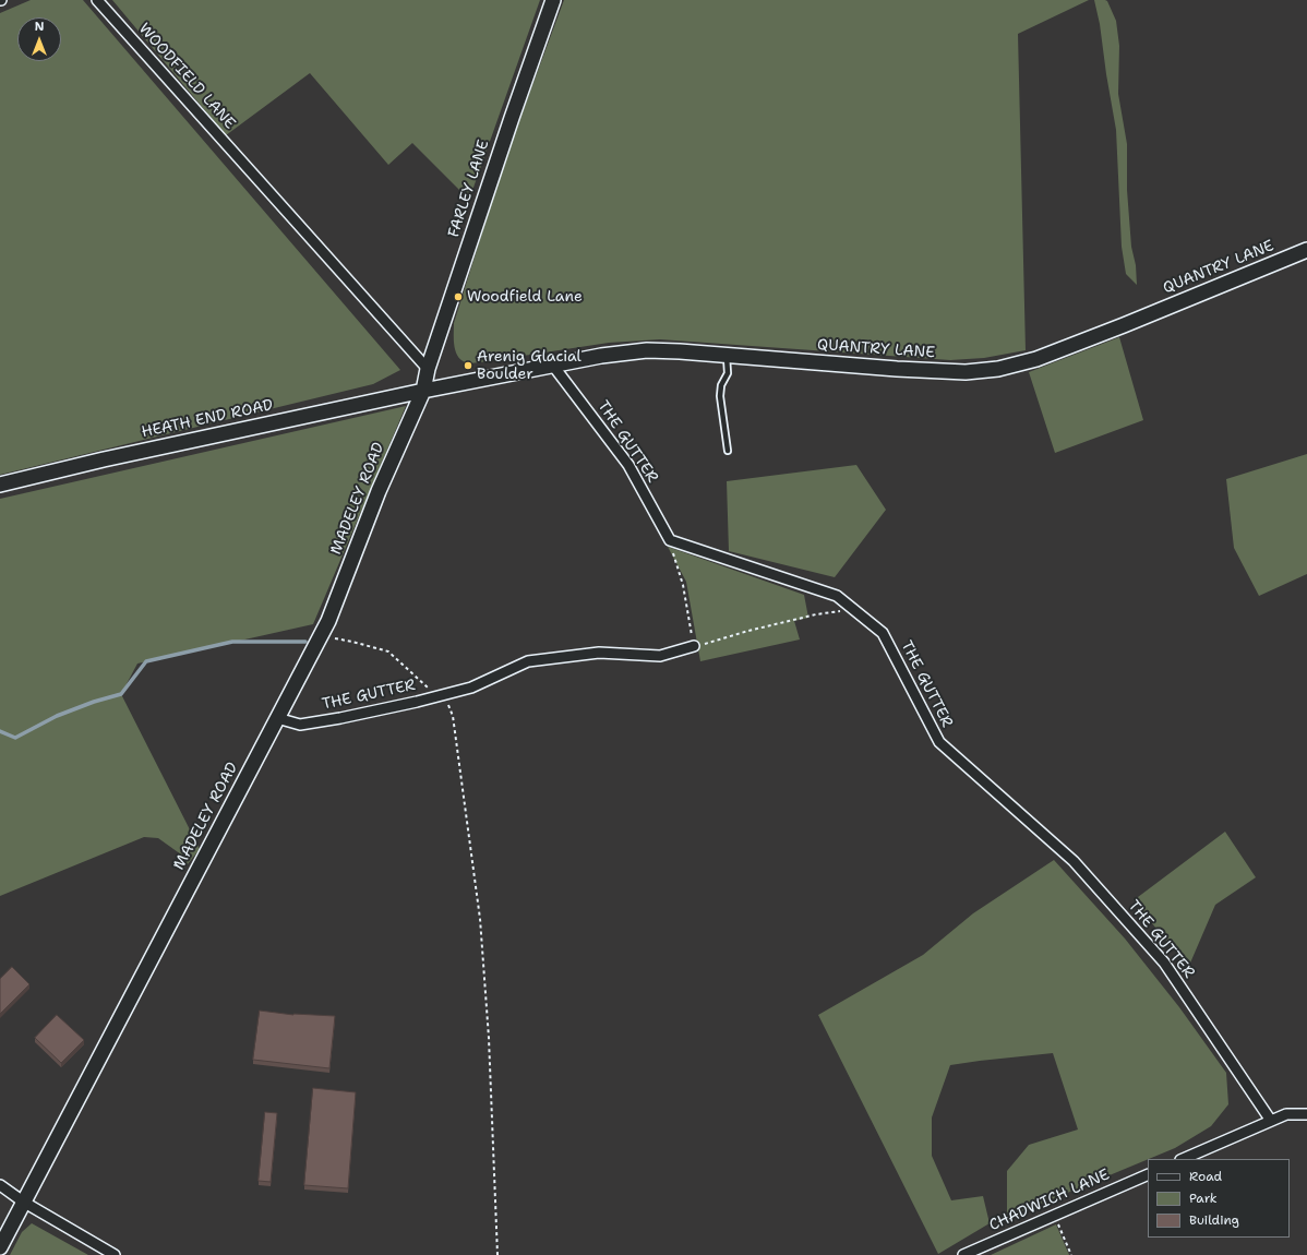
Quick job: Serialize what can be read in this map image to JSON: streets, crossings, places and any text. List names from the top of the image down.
{
  "streets": {
    "street": [
      "WOODFIELD LANE",
      "FARLEY LANE",
      "QUANTRY LANE",
      "HEATH END ROAD",
      "THE GUTTER",
      "MADELEY ROAD",
      "CHADWICH LANE"
    ]
  },
  "crossings": [
    ["WOODFIELD LANE", "FARLEY LANE"],
    ["FARLEY LANE", "QUANTRY LANE"],
    ["FARLEY LANE", "HEATH END ROAD"],
    ["FARLEY LANE", "MADELEY ROAD"],
    ["QUANTRY LANE", "HEATH END ROAD"],
    ["QUANTRY LANE", "THE GUTTER"],
    ["QUANTRY LANE", "MADELEY ROAD"],
    ["HEATH END ROAD", "MADELEY ROAD"],
    ["THE GUTTER", "MADELEY ROAD"]
  ],
  "places": ["Woodfield Lane", "Arenig Glacial Boulder"],
  "legend": ["Road", "Park", "Building"],
  "north": "top"
}
